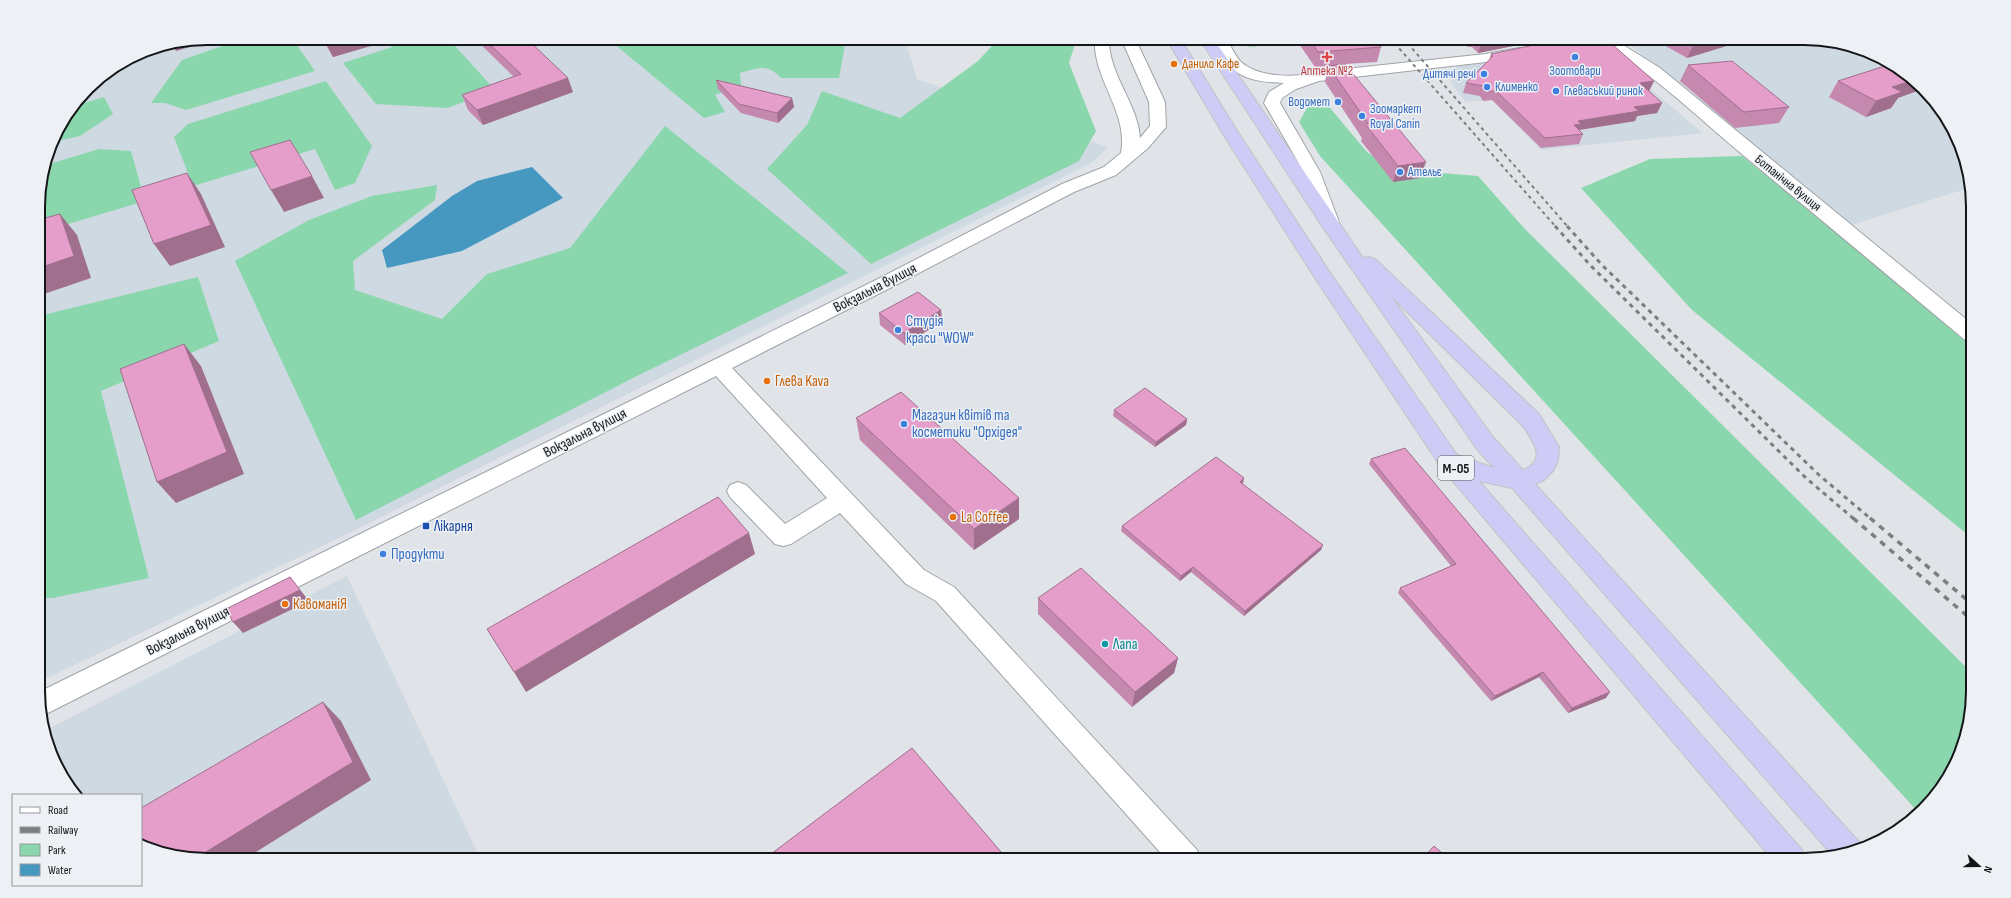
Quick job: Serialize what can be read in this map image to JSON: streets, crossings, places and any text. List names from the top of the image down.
{
  "streets": {
    "highway": ["М-05"],
    "street": ["Ботанічна вулиця", "Вокзальна вулиця"]
  },
  "places": {
    "health": ["Аптека №2"],
    "other": [
      "Зоотовари",
      "Данило Кафе",
      "Дитячі речі",
      "Клименко",
      "Глеваський ринок",
      "Водомет",
      "Зоомаркет Royal Canin",
      "Ательє",
      "Студія краси \"WOW\"",
      "Глева Kava",
      "Магазин квітів та косметики \"Орхідея\"",
      "La Coffee",
      "Продукти",
      "КавоманіЯ",
      "Лапа"
    ],
    "transit": ["Лікарня"]
  },
  "legend": [
    "Road",
    "Railway",
    "Park",
    "Water"
  ],
  "north": "right"
}
